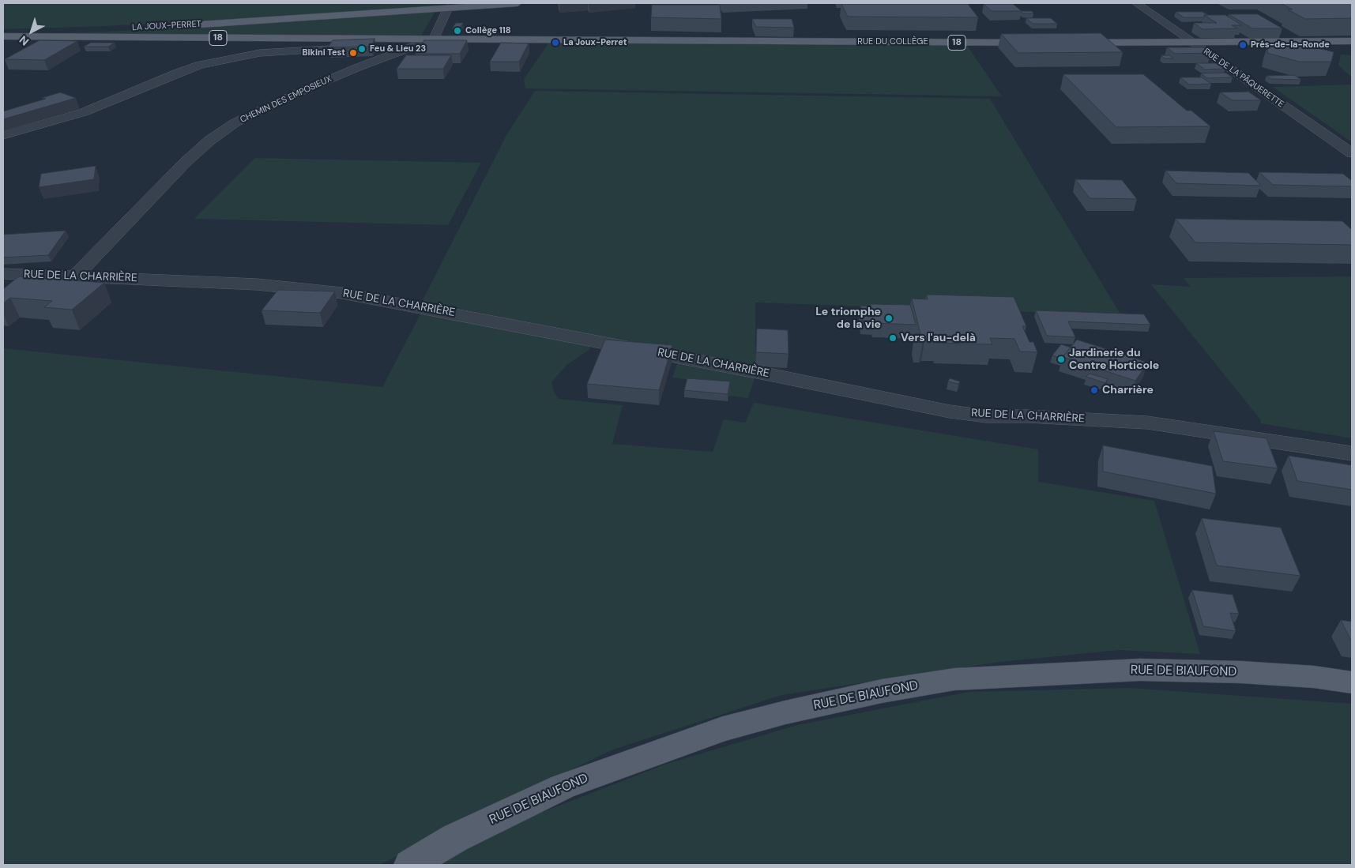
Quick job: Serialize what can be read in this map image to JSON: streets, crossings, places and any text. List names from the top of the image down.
{
  "streets": {
    "main road": [
      "LA JOUX-PERRET",
      "18",
      "RUE DU COLLÈGE",
      "RUE DE BIAUFOND"
    ],
    "street": ["RUE DE LA PÂQUERETTE", "CHEMIN DES EMPOSIEUX", "RUE DE LA CHARRIÈRE"]
  },
  "crossings": [
    ["LA JOUX-PERRET", "18"],
    ["LA JOUX-PERRET", "RUE DU COLLÈGE"],
    ["LA JOUX-PERRET", "CHEMIN DES EMPOSIEUX"],
    ["RUE DU COLLÈGE", "CHEMIN DES EMPOSIEUX"],
    ["CHEMIN DES EMPOSIEUX", "RUE DE LA CHARRIÈRE"]
  ],
  "places": [
    "Collège 118",
    "La Joux-Perret",
    "Prés-de-la-Ronde",
    "Feu & Lieu 23",
    "Bikini Test",
    "Le triomphe de la vie",
    "Vers l'au-delà",
    "Jardinerie du Centre Horticole",
    "Charrière"
  ],
  "north": "bottom left"
}
